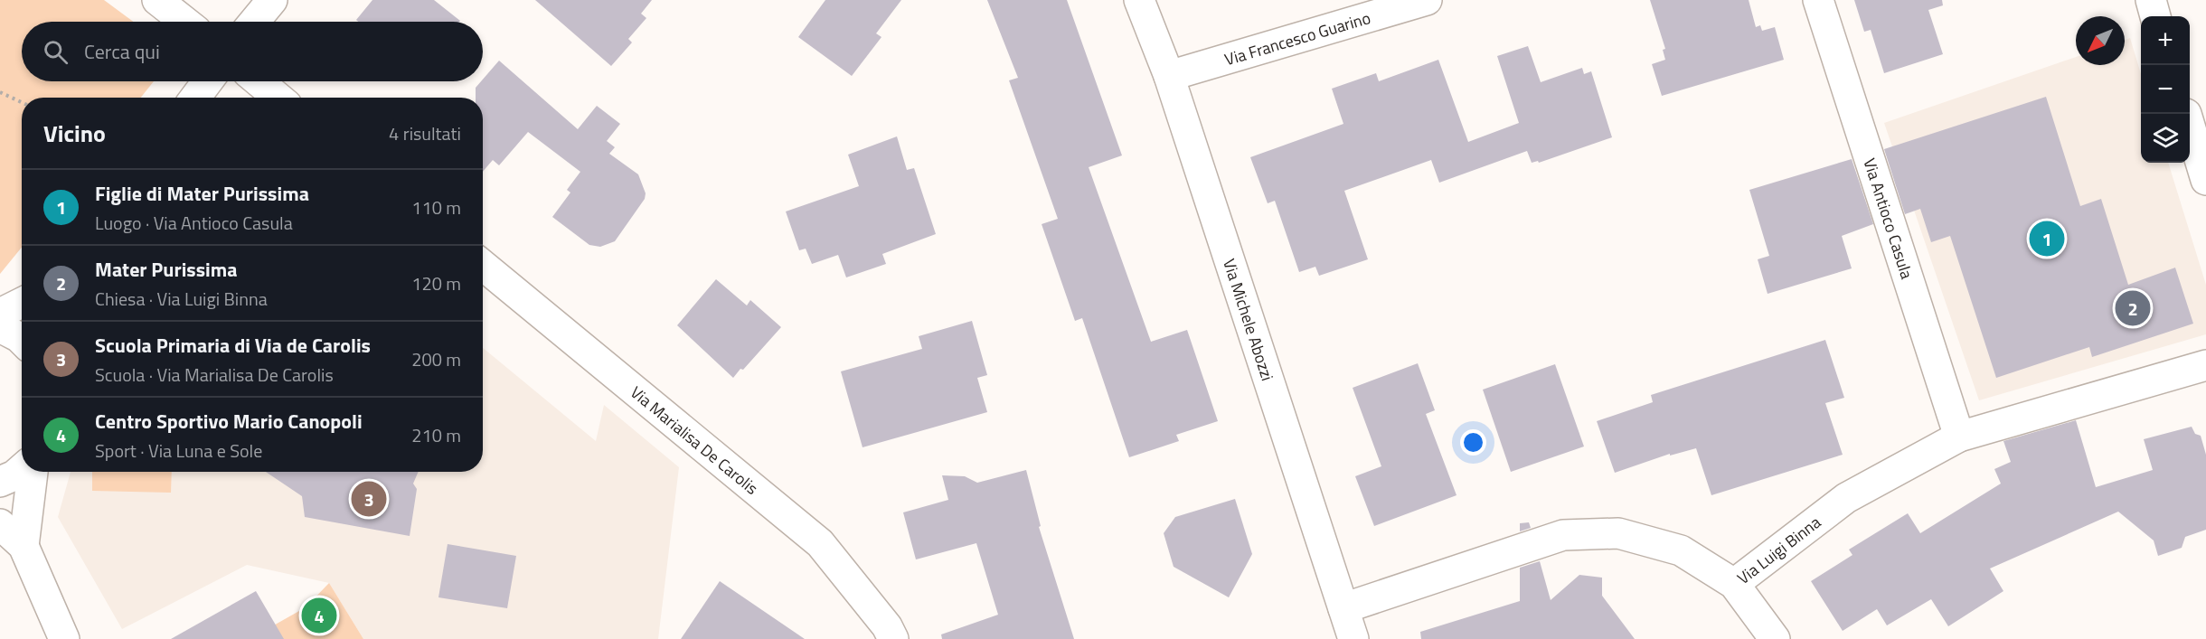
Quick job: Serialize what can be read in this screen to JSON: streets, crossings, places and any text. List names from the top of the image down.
{
  "streets": {
    "street": [
      "Via Francesco Guarino",
      "Via Antioco Casula",
      "Via Michele Abozzi",
      "Via Marialisa De Carolis",
      "Via Luigi Binna"
    ]
  },
  "crossings": [
    ["Via Francesco Guarino", "Via Michele Abozzi"],
    ["Via Antioco Casula", "Via Luigi Binna"],
    ["Via Michele Abozzi", "Via Luigi Binna"]
  ],
  "north": "bottom left",
  "page": {
    "map_buttons": ["+", "−"],
    "search": "Cerca qui",
    "heading": ["Vicino", "4 risultati"],
    "list": [
      {
        "mark": "1",
        "name": "Figlie di Mater Purissima",
        "note": "Luogo · Via Antioco Casula",
        "value": "110 m"
      },
      {
        "mark": "2",
        "name": "Mater Purissima",
        "note": "Chiesa · Via Luigi Binna",
        "value": "120 m"
      },
      {
        "mark": "3",
        "name": "Scuola Primaria di Via de Carolis",
        "note": "Scuola · Via Marialisa De Carolis",
        "value": "200 m"
      },
      {
        "mark": "4",
        "name": "Centro Sportivo Mario Canopoli",
        "note": "Sport · Via Luna e Sole",
        "value": "210 m"
      }
    ],
    "pins": [
      "1",
      "2",
      "3",
      "4"
    ]
  }
}
